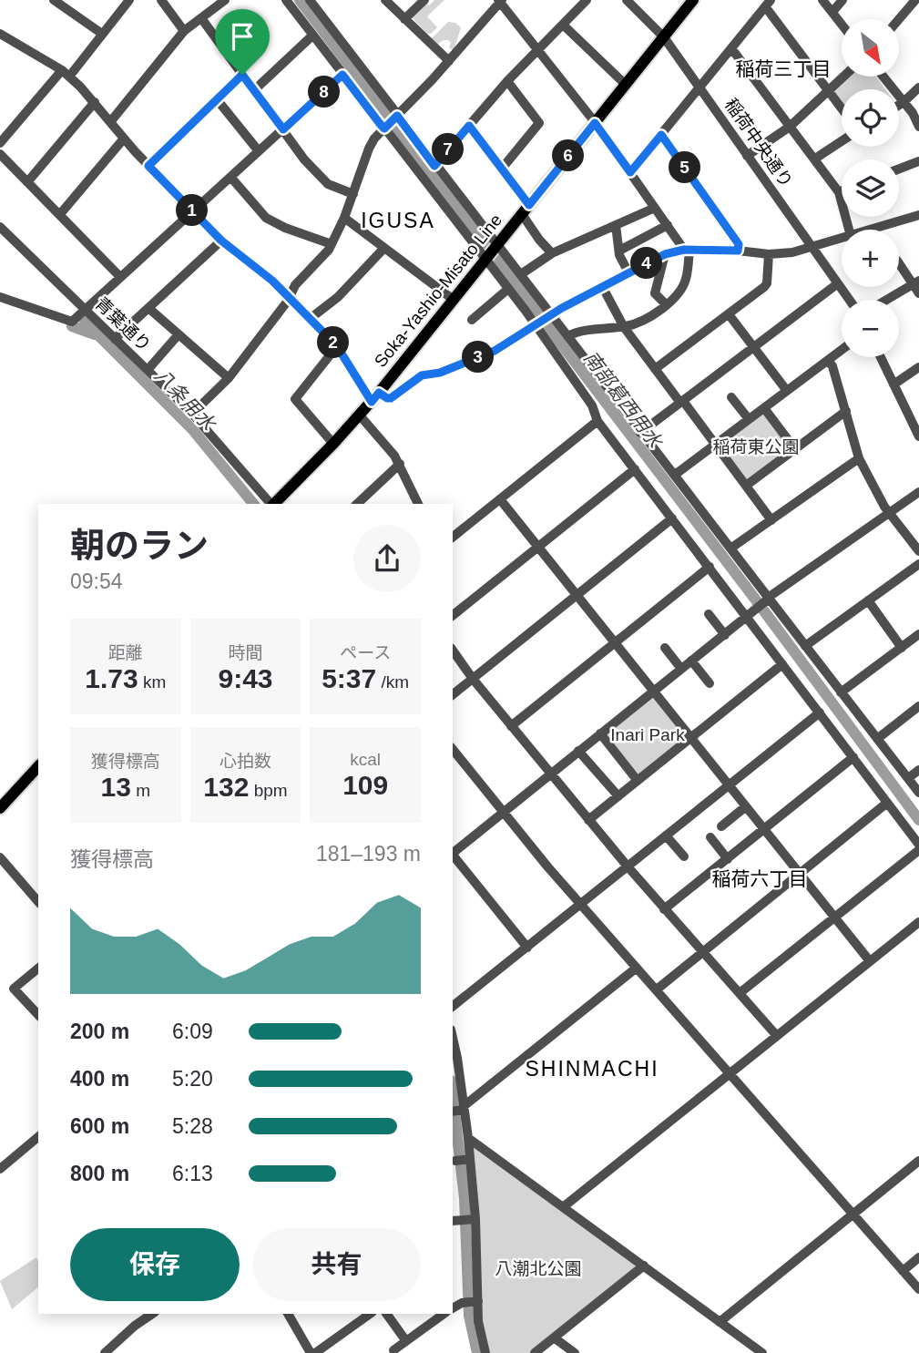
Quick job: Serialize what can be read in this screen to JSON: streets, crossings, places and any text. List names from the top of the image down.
{
  "streets": {
    "main road": ["Soka-Yashio-Misato Line"],
    "street": ["稲荷中央通り", "青葉通り"]
  },
  "crossings": [
    ["稲荷中央通り", "Soka-Yashio-Misato Line"]
  ],
  "districts": [
    "稲荷三丁目",
    "IGUSA",
    "稲荷六丁目",
    "SHINMACHI"
  ],
  "water": ["八条用水", "南部葛西用水"],
  "parks": ["稲荷東公園", "Inari Park", "八潮北公園"],
  "north": "bottom right",
  "page": {
    "map_buttons": ["+", "−"],
    "pins": [
      "8",
      "7",
      "6",
      "5",
      "1",
      "4",
      "2",
      "3"
    ],
    "heading": ["朝のラン", "09:54"],
    "stats": [
      ["距離", "1.73 km"],
      ["時間", "9:43"],
      ["ペース", "5:37 /km"],
      ["獲得標高", "13 m"],
      ["心拍数", "132 bpm"],
      ["kcal", "109"]
    ],
    "chart": ["獲得標高", "181–193 m"],
    "list": [
      {
        "name": "200 m",
        "note": "6:09"
      },
      {
        "name": "400 m",
        "note": "5:20"
      },
      {
        "name": "600 m",
        "note": "5:28"
      },
      {
        "name": "800 m",
        "note": "6:13"
      }
    ],
    "buttons": ["保存", "共有"]
  }
}
